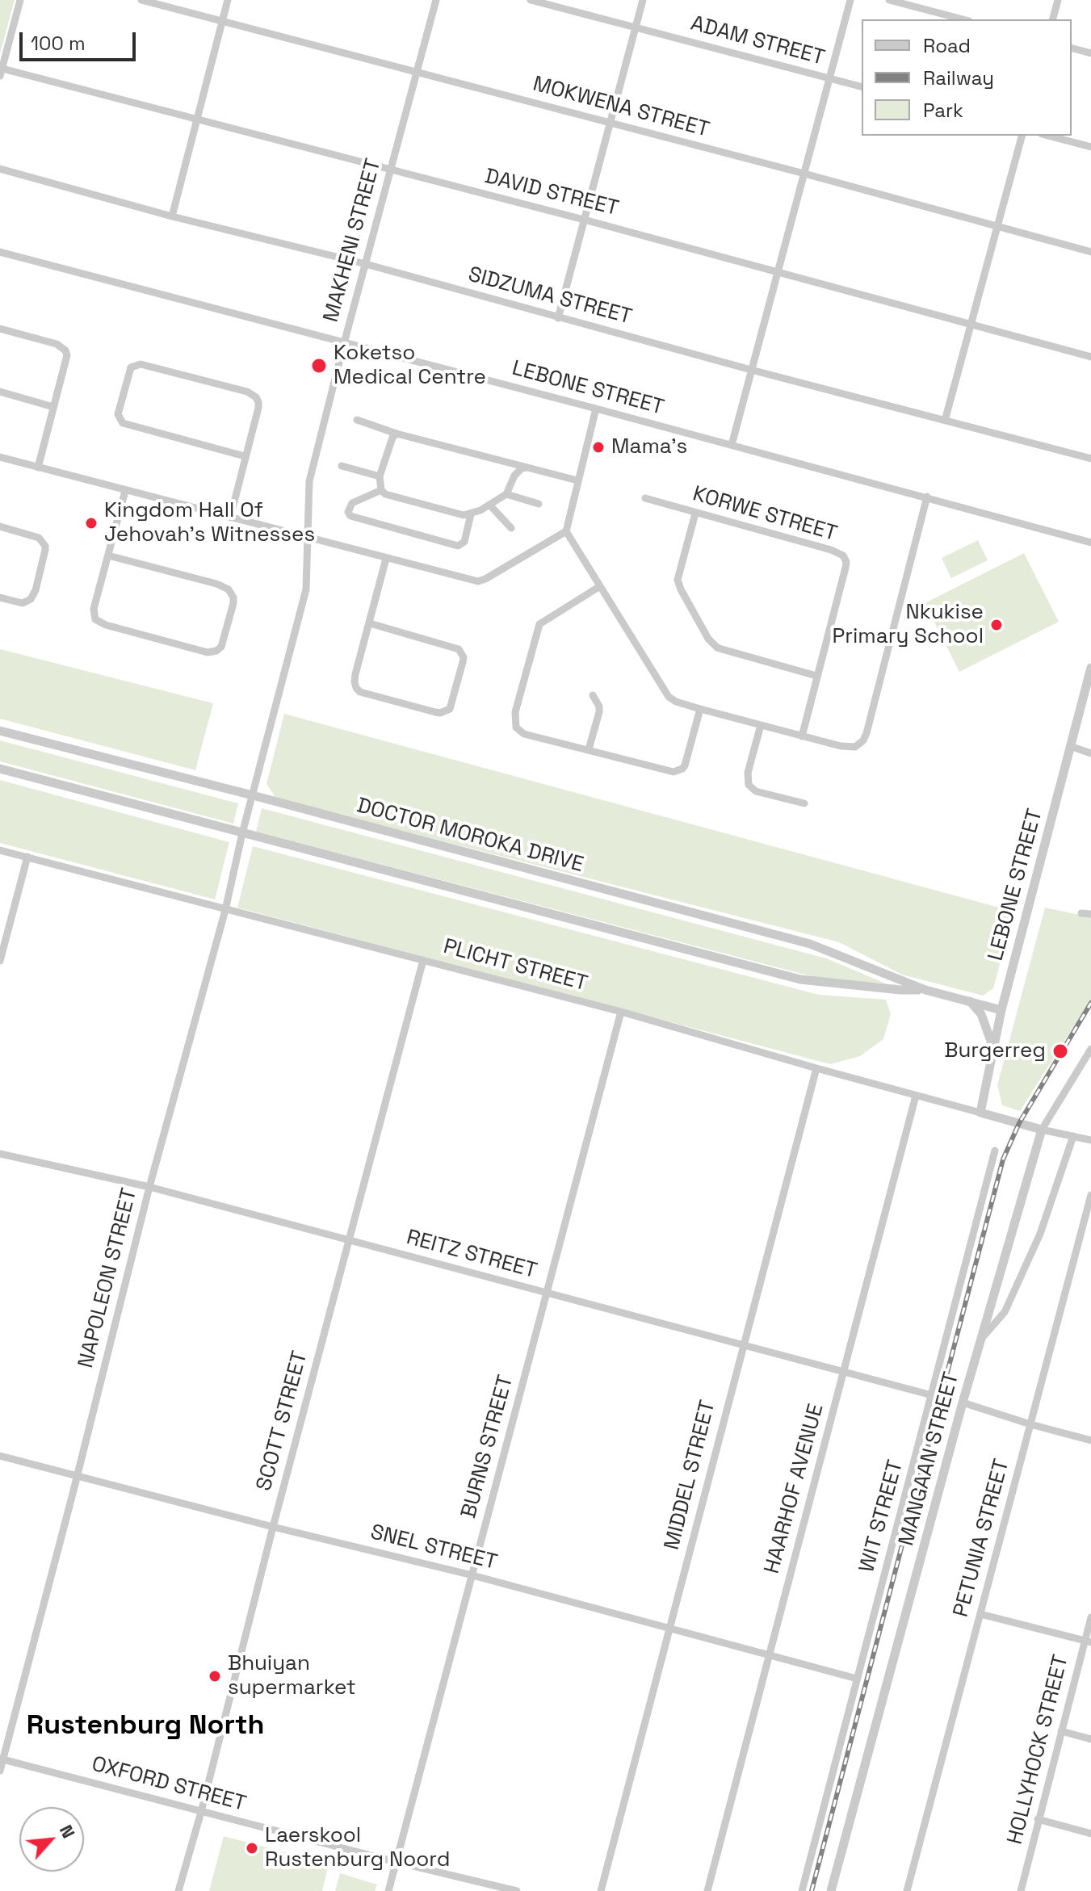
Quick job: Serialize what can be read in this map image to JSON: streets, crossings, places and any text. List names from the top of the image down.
{
  "streets": {
    "street": [
      "ADAM STREET",
      "MOKWENA STREET",
      "DAVID STREET",
      "MAKHENI STREET",
      "SIDZUMA STREET",
      "LEBONE STREET",
      "KORWE STREET",
      "DOCTOR MOROKA DRIVE",
      "PLICHT STREET",
      "REITZ STREET",
      "NAPOLEON STREET",
      "SCOTT STREET",
      "BURNS STREET",
      "MANGAAN STREET",
      "MIDDEL STREET",
      "HAARHOF AVENUE",
      "WIT STREET",
      "PETUNIA STREET",
      "SNEL STREET",
      "HOLLYHOCK STREET",
      "OXFORD STREET"
    ]
  },
  "crossings": [
    ["MOKWENA STREET", "MAKHENI STREET"],
    ["DAVID STREET", "MAKHENI STREET"],
    ["MAKHENI STREET", "SIDZUMA STREET"],
    ["MAKHENI STREET", "LEBONE STREET"],
    ["MAKHENI STREET", "DOCTOR MOROKA DRIVE"],
    ["MAKHENI STREET", "NAPOLEON STREET"],
    ["LEBONE STREET", "DOCTOR MOROKA DRIVE"],
    ["LEBONE STREET", "PLICHT STREET"],
    ["DOCTOR MOROKA DRIVE", "NAPOLEON STREET"],
    ["PLICHT STREET", "NAPOLEON STREET"],
    ["PLICHT STREET", "SCOTT STREET"],
    ["PLICHT STREET", "BURNS STREET"],
    ["PLICHT STREET", "MANGAAN STREET"],
    ["PLICHT STREET", "MIDDEL STREET"],
    ["PLICHT STREET", "HAARHOF AVENUE"],
    ["REITZ STREET", "NAPOLEON STREET"],
    ["REITZ STREET", "SCOTT STREET"],
    ["REITZ STREET", "BURNS STREET"],
    ["REITZ STREET", "MIDDEL STREET"],
    ["REITZ STREET", "HAARHOF AVENUE"],
    ["REITZ STREET", "WIT STREET"],
    ["NAPOLEON STREET", "SNEL STREET"],
    ["NAPOLEON STREET", "OXFORD STREET"],
    ["SCOTT STREET", "SNEL STREET"],
    ["SCOTT STREET", "OXFORD STREET"],
    ["BURNS STREET", "SNEL STREET"],
    ["BURNS STREET", "OXFORD STREET"],
    ["MIDDEL STREET", "SNEL STREET"],
    ["HAARHOF AVENUE", "SNEL STREET"],
    ["WIT STREET", "SNEL STREET"]
  ],
  "districts": ["Rustenburg North"],
  "places": [
    "Koketso Medical Centre",
    "Mama's",
    "Kingdom Hall Of Jehovah's Witnesses",
    "Nkukise Primary School",
    "Burgerreg",
    "Bhuiyan supermarket",
    "Laerskool Rustenburg Noord"
  ],
  "legend": ["Road", "Railway", "Park"],
  "scale_bar": "100 m",
  "north": "top right"
}
